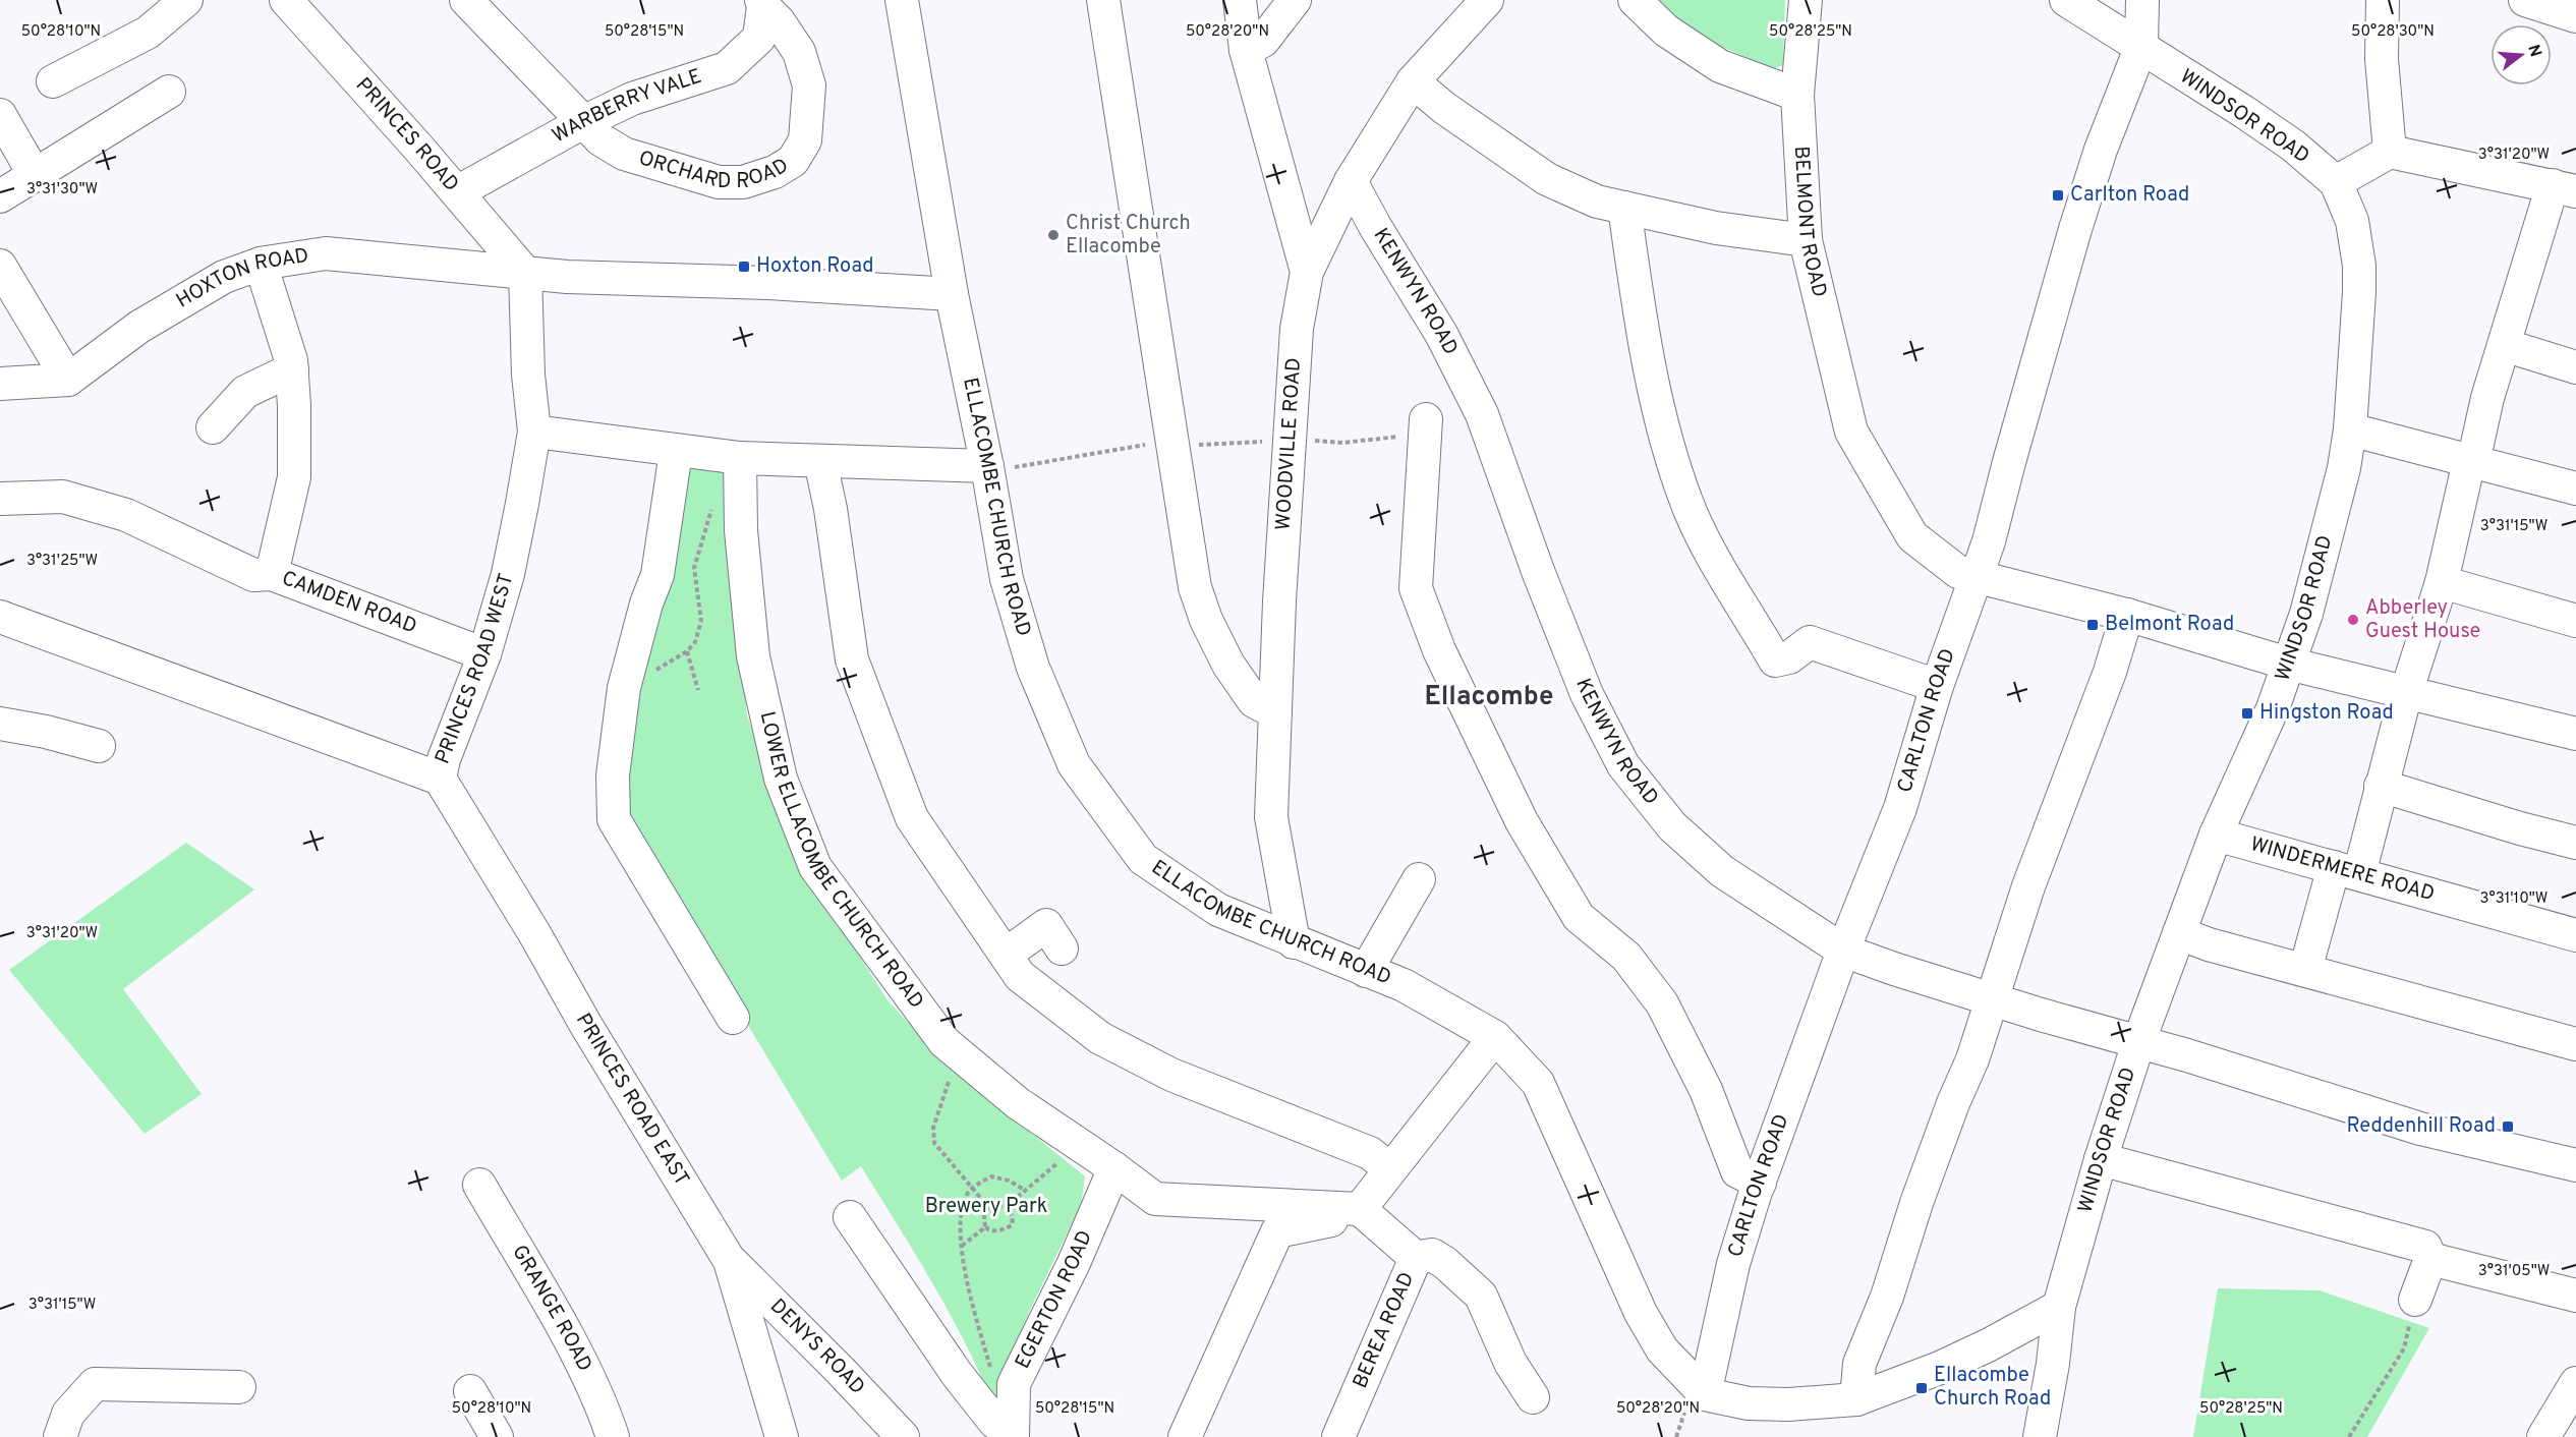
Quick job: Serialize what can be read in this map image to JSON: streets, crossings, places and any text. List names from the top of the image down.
{
  "streets": {
    "street": [
      "WARBERRY VALE",
      "WINDSOR ROAD",
      "PRINCES ROAD",
      "ORCHARD ROAD",
      "BELMONT ROAD",
      "HOXTON ROAD",
      "KENWYN ROAD",
      "WOODVILLE ROAD",
      "ELLACOMBE CHURCH ROAD",
      "CAMDEN ROAD",
      "PRINCES ROAD WEST",
      "CARLTON ROAD",
      "LOWER ELLACOMBE CHURCH ROAD",
      "WINDERMERE ROAD",
      "PRINCES ROAD EAST",
      "EGERTON ROAD",
      "GRANGE ROAD",
      "BEREA ROAD",
      "DENYS ROAD"
    ]
  },
  "crossings": [
    ["WARBERRY VALE", "PRINCES ROAD"],
    ["WARBERRY VALE", "ORCHARD ROAD"],
    ["WINDSOR ROAD", "BELMONT ROAD"],
    ["WINDSOR ROAD", "KENWYN ROAD"],
    ["WINDSOR ROAD", "CARLTON ROAD"],
    ["WINDSOR ROAD", "WINDERMERE ROAD"],
    ["PRINCES ROAD", "HOXTON ROAD"],
    ["PRINCES ROAD", "PRINCES ROAD WEST"],
    ["BELMONT ROAD", "CARLTON ROAD"],
    ["HOXTON ROAD", "ELLACOMBE CHURCH ROAD"],
    ["HOXTON ROAD", "CAMDEN ROAD"],
    ["HOXTON ROAD", "PRINCES ROAD WEST"],
    ["KENWYN ROAD", "WOODVILLE ROAD"],
    ["KENWYN ROAD", "CARLTON ROAD"],
    ["WOODVILLE ROAD", "ELLACOMBE CHURCH ROAD"],
    ["ELLACOMBE CHURCH ROAD", "CARLTON ROAD"],
    ["CAMDEN ROAD", "PRINCES ROAD WEST"],
    ["PRINCES ROAD WEST", "PRINCES ROAD EAST"],
    ["LOWER ELLACOMBE CHURCH ROAD", "EGERTON ROAD"],
    ["LOWER ELLACOMBE CHURCH ROAD", "BEREA ROAD"],
    ["PRINCES ROAD EAST", "DENYS ROAD"]
  ],
  "districts": ["Ellacombe"],
  "parks": ["Brewery Park"],
  "places": {
    "transit": [
      "Carlton Road",
      "Hoxton Road",
      "Belmont Road",
      "Hingston Road",
      "Reddenhill Road",
      "Ellacombe Church Road"
    ],
    "other": ["Christ Church Ellacombe", "Abberley Guest House"]
  },
  "north": "right",
  "coordinates": [
    "50°28'10\"N",
    "50°28'15\"N",
    "50°28'20\"N",
    "50°28'25\"N",
    "50°28'30\"N",
    "3°31'20\"W",
    "3°31'30\"W",
    "3°31'15\"W",
    "3°31'25\"W",
    "3°31'10\"W",
    "3°31'05\"W"
  ]
}
